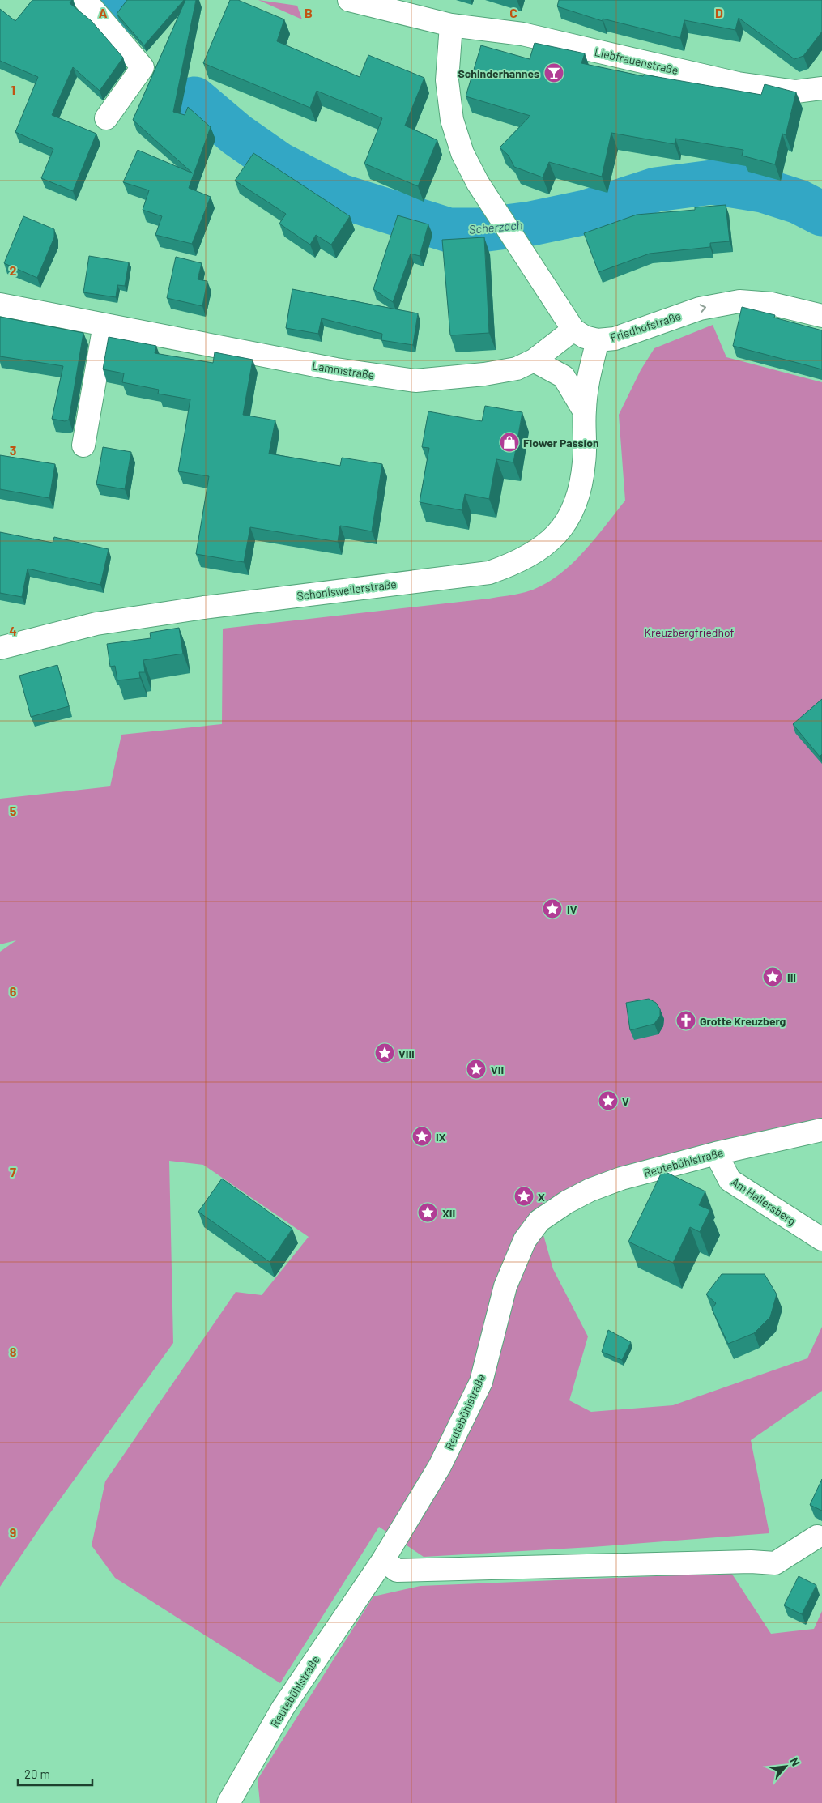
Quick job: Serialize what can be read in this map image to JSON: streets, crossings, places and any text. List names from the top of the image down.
{
  "streets": {
    "street": [
      "Liebfrauenstraße",
      "Friedhofstraße",
      "Lammstraße",
      "Schonisweilerstraße",
      "Reutebühlstraße",
      "Am Hallersberg"
    ]
  },
  "crossings": [
    ["Friedhofstraße", "Lammstraße"],
    ["Friedhofstraße", "Schonisweilerstraße"],
    ["Lammstraße", "Schonisweilerstraße"],
    ["Reutebühlstraße", "Am Hallersberg"]
  ],
  "one_way": ["Friedhofstraße"],
  "water": ["Scherzach"],
  "parks": ["Kreuzbergfriedhof"],
  "places": {
    "bar": ["Schinderhannes"],
    "shop": ["Flower Passion"],
    "place": [
      "IV",
      "III",
      "VIII",
      "VII",
      "V",
      "IX",
      "X",
      "XII"
    ],
    "church": ["Grotte Kreuzberg"]
  },
  "scale_bar": "20 m",
  "north": "top right",
  "grid": {
    "columns": [
      "A",
      "B",
      "C",
      "D"
    ],
    "rows": [
      "1",
      "2",
      "3",
      "4",
      "5",
      "6",
      "7",
      "8",
      "9"
    ]
  }
}
